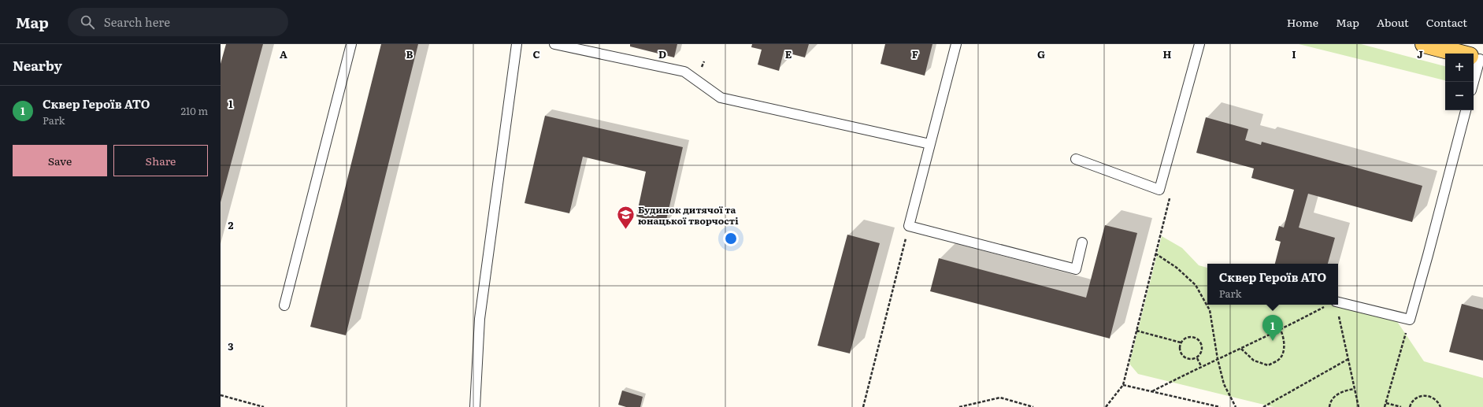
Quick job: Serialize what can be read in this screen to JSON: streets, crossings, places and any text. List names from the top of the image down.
{
  "places": {
    "school or university": ["Будинок дитячої та юнацької творчості"]
  },
  "page": {
    "header": "Map",
    "search": "Search here",
    "nav": [
      "Home",
      "Map",
      "About",
      "Contact"
    ],
    "heading": "Nearby",
    "map_buttons": ["+", "−"],
    "list": [
      {
        "mark": "1",
        "name": "Сквер Героїв АТО",
        "note": "Park",
        "value": "210 m"
      }
    ],
    "buttons": ["Save", "Share"],
    "popup": ["Сквер Героїв АТО", "Park"],
    "pins": "1"
  },
  "grid": {
    "columns": [
      "A",
      "B",
      "C",
      "D",
      "E",
      "F",
      "G",
      "H",
      "I",
      "J"
    ],
    "rows": ["1", "2", "3"]
  }
}
